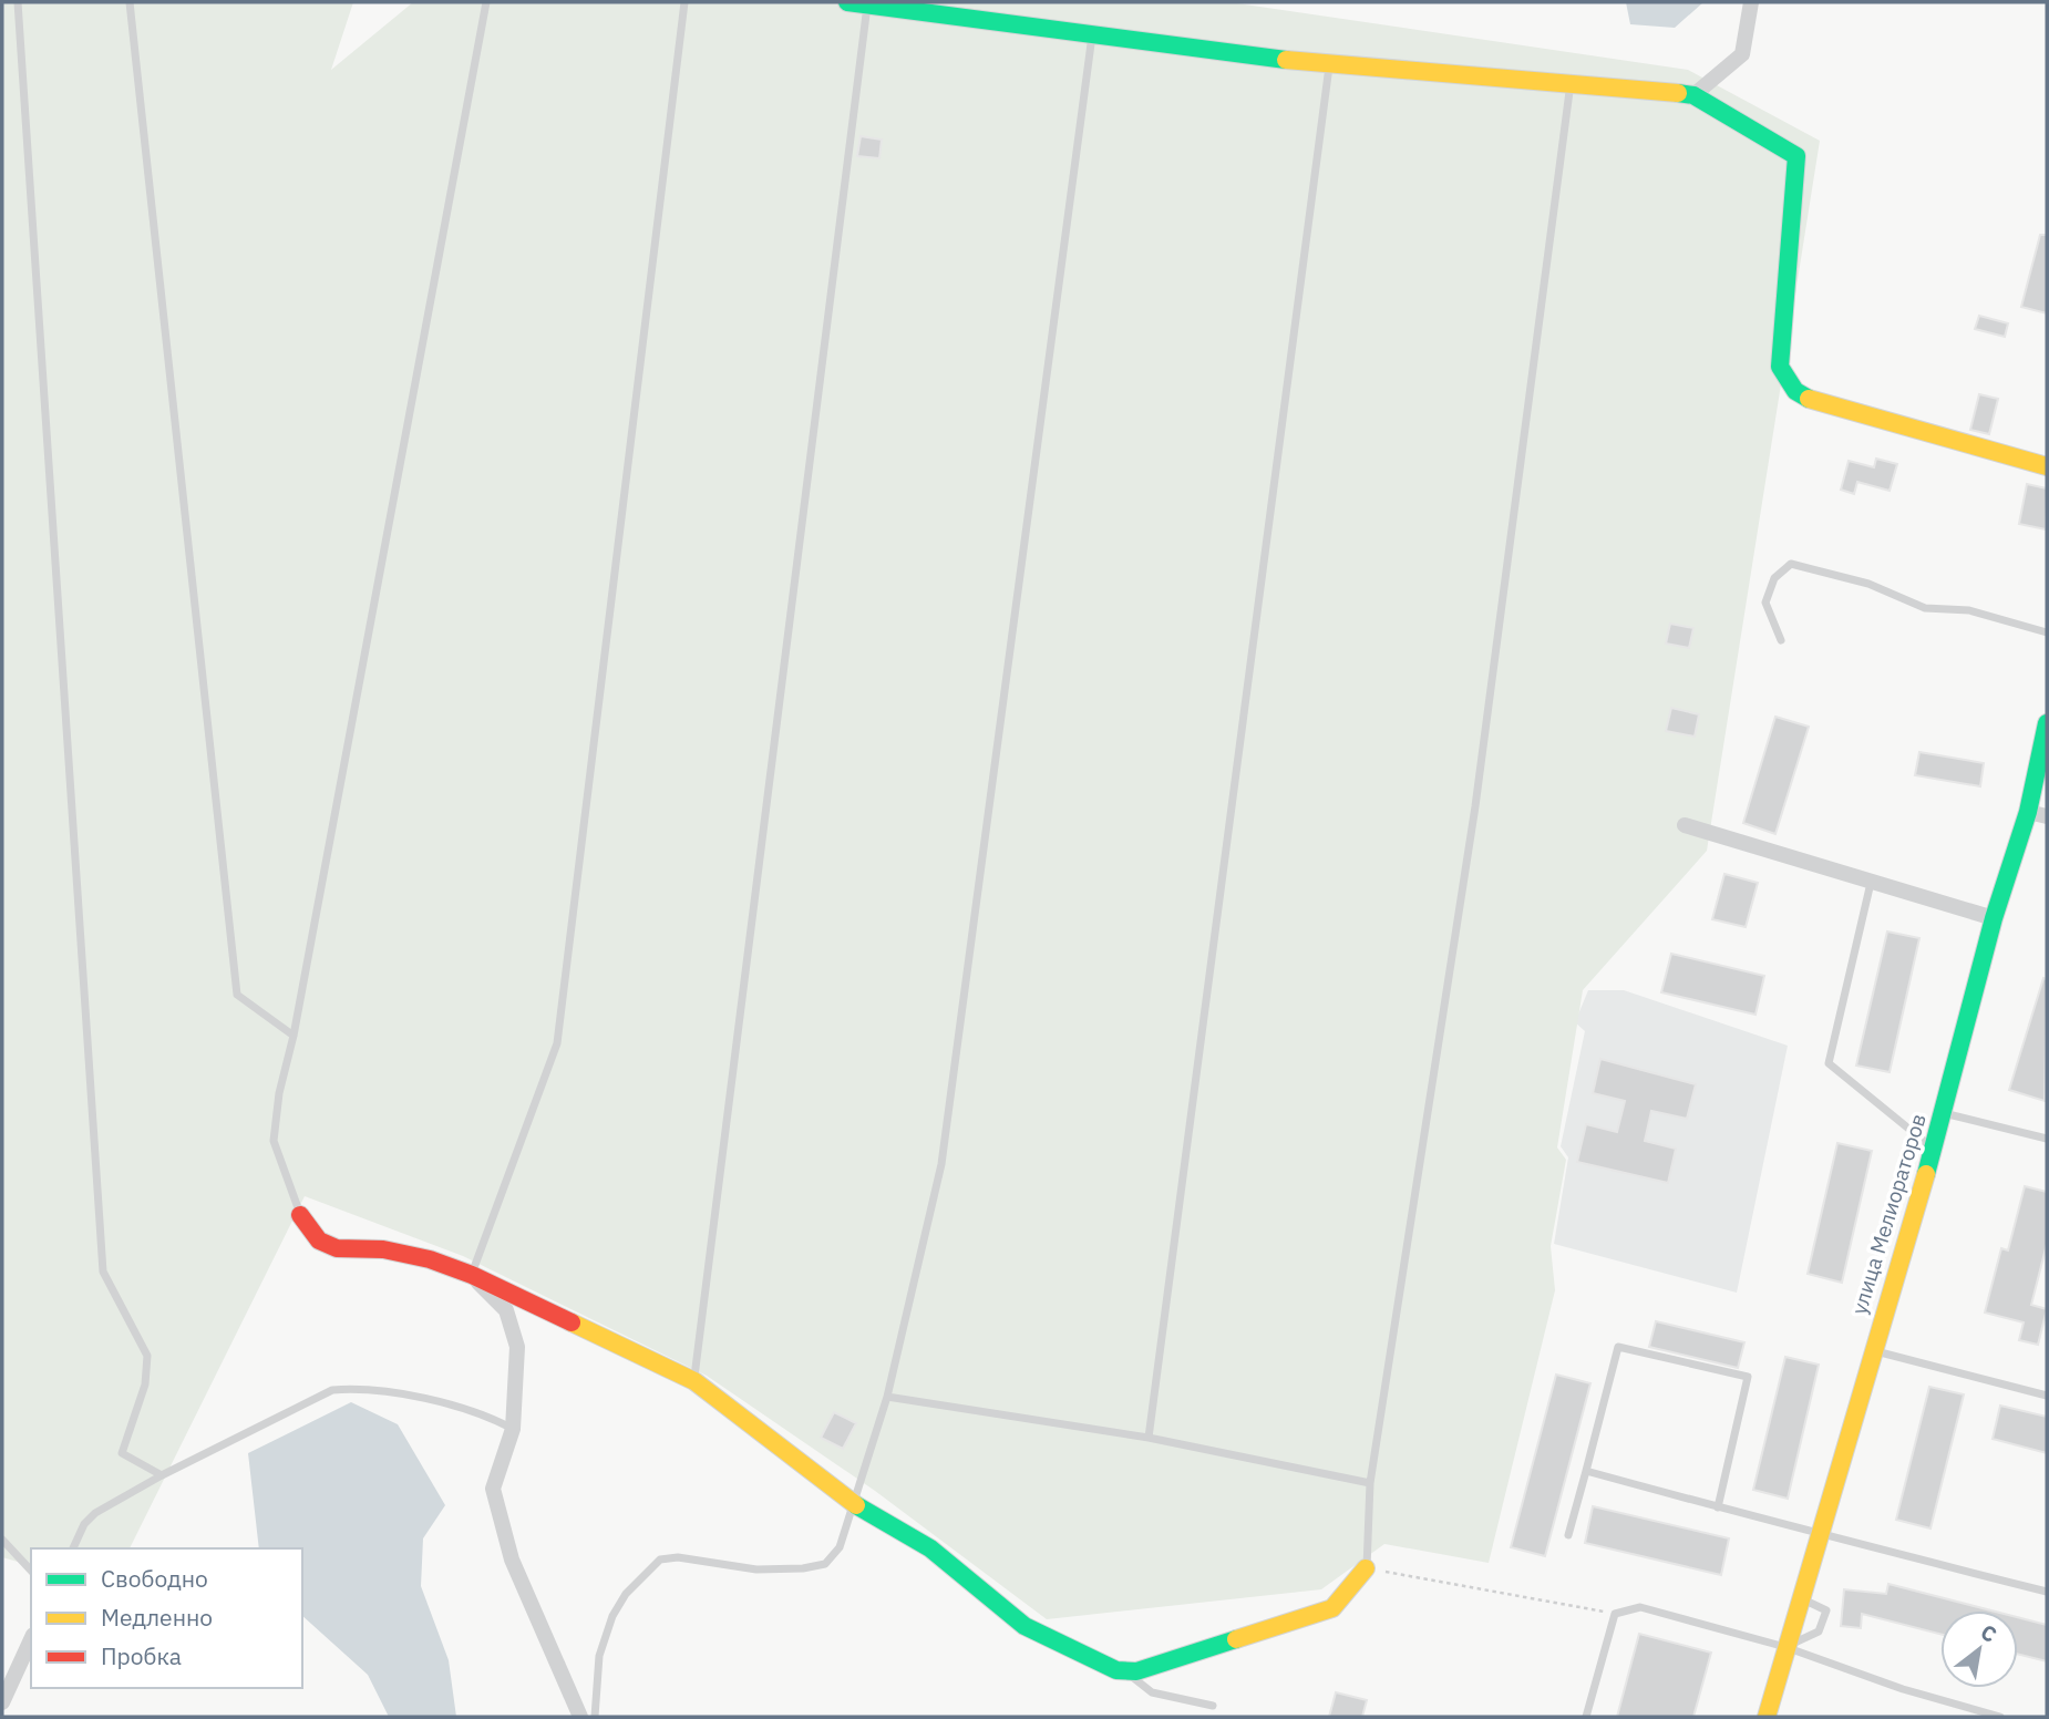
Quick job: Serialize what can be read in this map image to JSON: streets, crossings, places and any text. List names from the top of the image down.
{
  "streets": {
    "street": ["улица Мелиораторов"]
  },
  "legend": ["Свободно", "Медленно", "Пробка"],
  "north": "top right"
}
